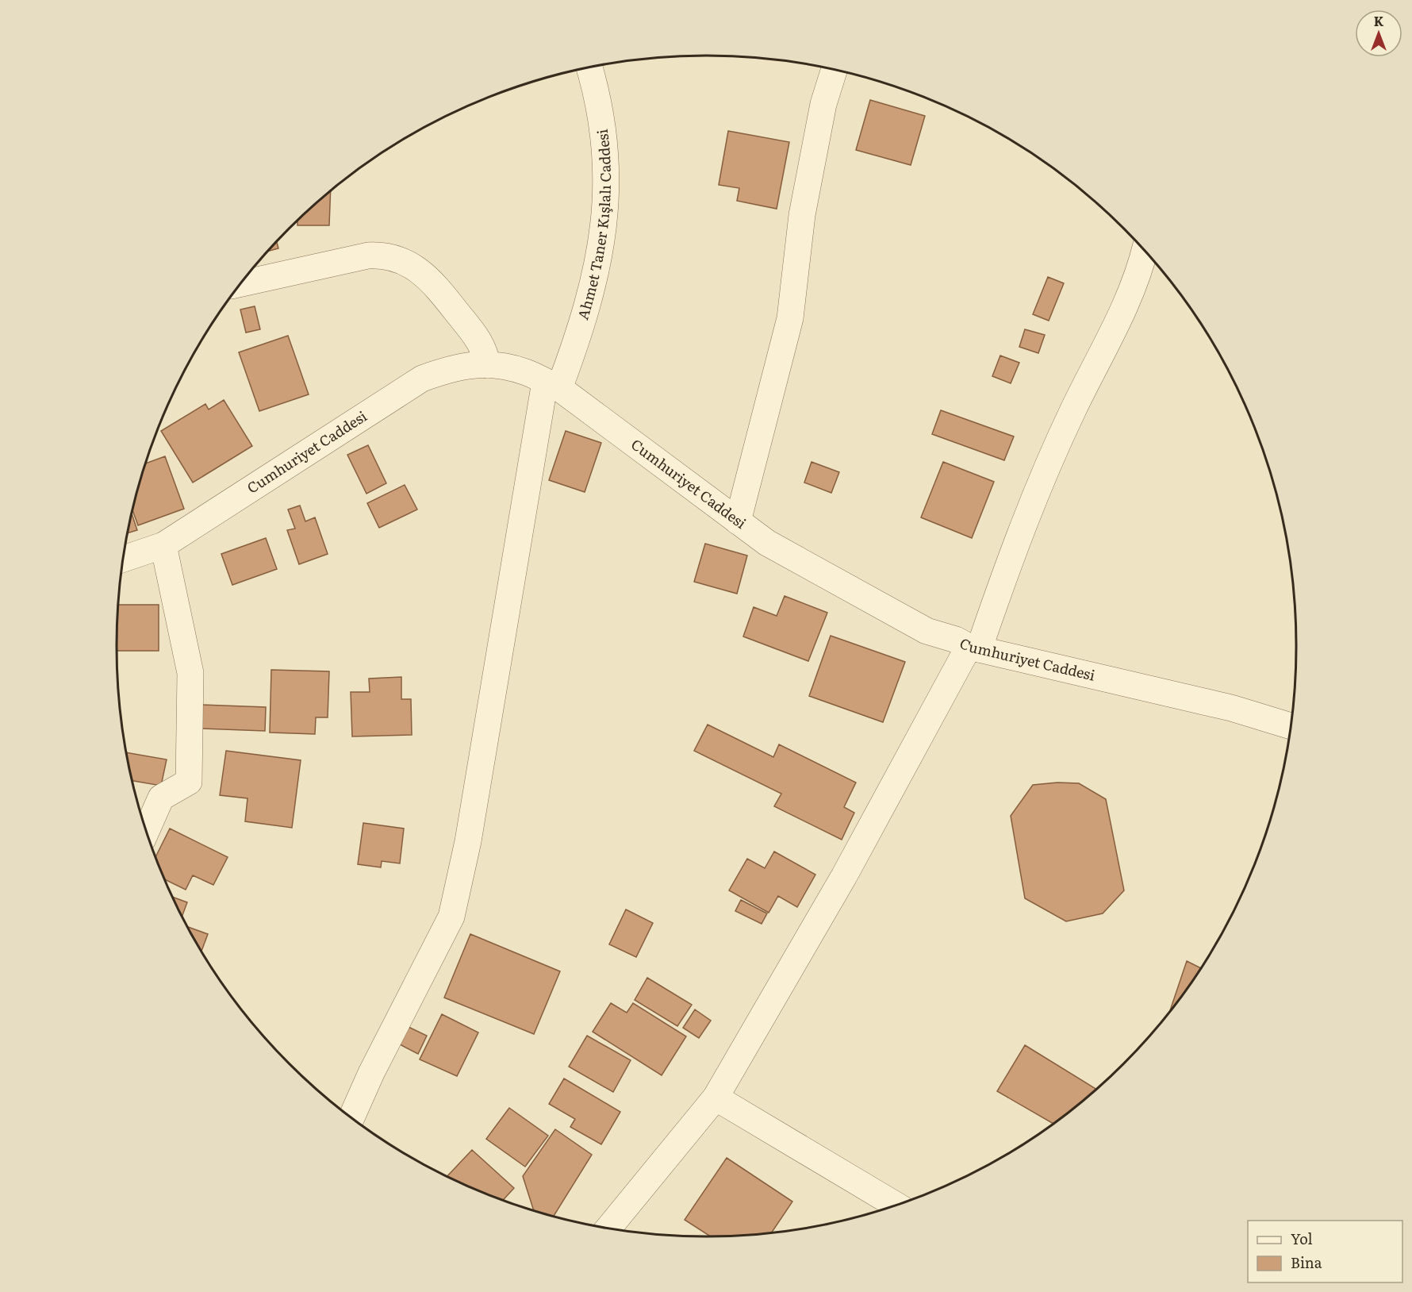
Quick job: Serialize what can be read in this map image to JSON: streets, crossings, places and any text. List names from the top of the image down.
{
  "streets": {
    "street": ["Ahmet Taner Kışlalı Caddesi", "Cumhuriyet Caddesi"]
  },
  "crossings": [
    ["Ahmet Taner Kışlalı Caddesi", "Cumhuriyet Caddesi"]
  ],
  "legend": ["Yol", "Bina"],
  "north": "top"
}
